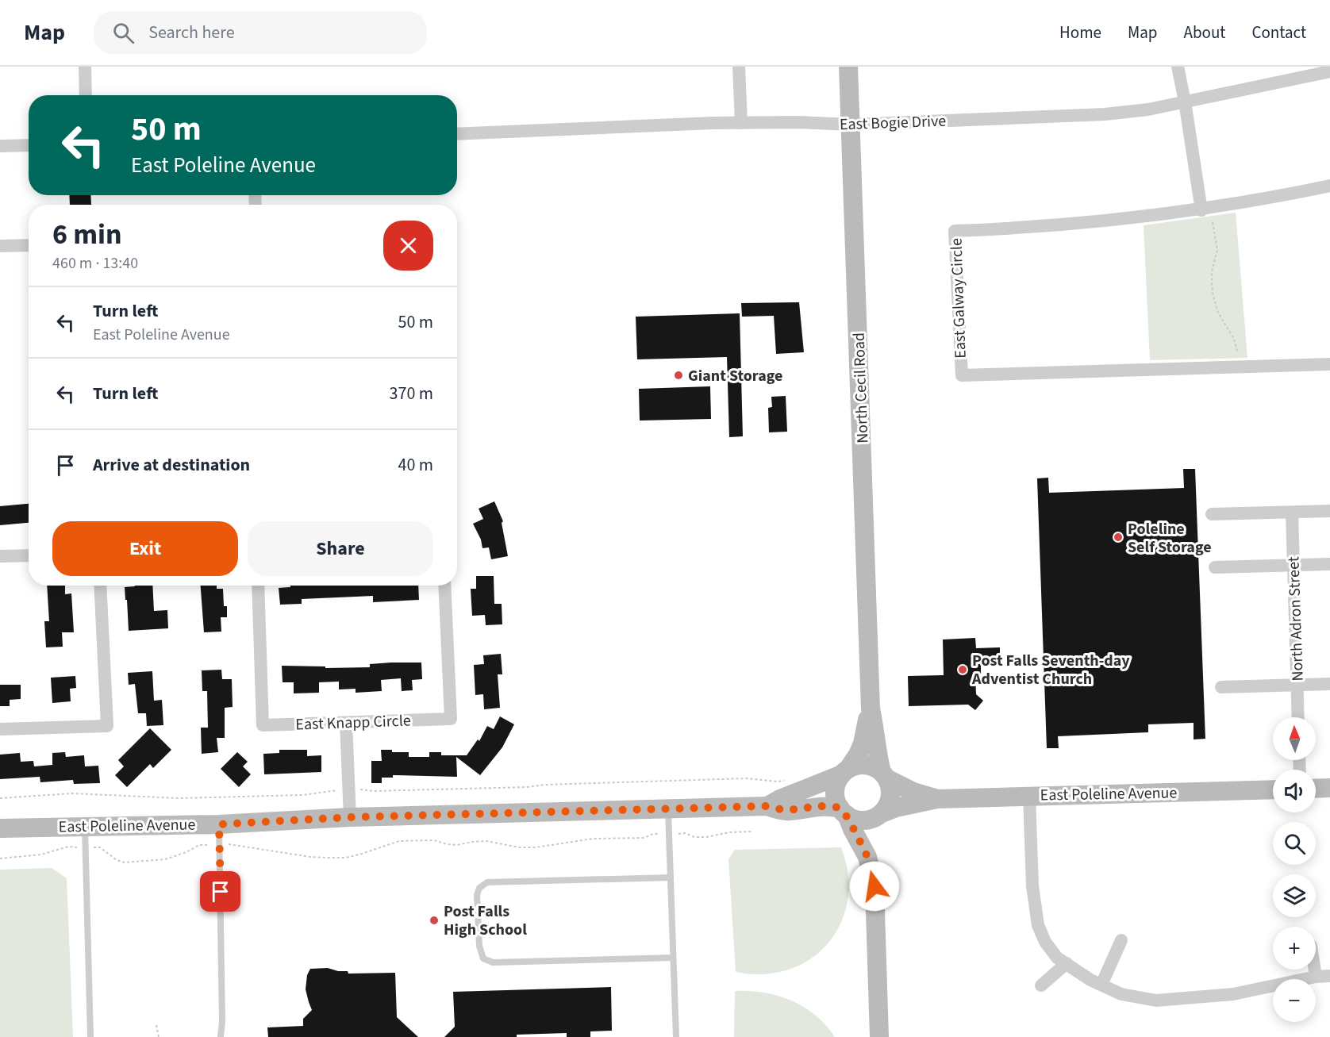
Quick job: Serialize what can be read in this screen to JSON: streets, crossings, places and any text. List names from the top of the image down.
{
  "streets": {
    "main road": ["North Cecil Road", "East Poleline Avenue"],
    "street": [
      "East Bogie Drive",
      "East Galway Circle",
      "North Adron Street",
      "East Knapp Circle"
    ]
  },
  "crossings": [
    ["East Bogie Drive", "North Cecil Road"],
    ["North Cecil Road", "East Poleline Avenue"]
  ],
  "places": [
    "Giant Storage",
    "Poleline Self Storage",
    "Post Falls Seventh-day Adventist Church",
    "Post Falls High School"
  ],
  "north": "top",
  "page": {
    "header": "Map",
    "search": "Search here",
    "nav": [
      "Home",
      "Map",
      "About",
      "Contact"
    ],
    "turn": ["50 m", "East Poleline Avenue"],
    "heading": ["6 min", "460 m · 13:40"],
    "list": [
      {
        "name": "Turn left",
        "note": "East Poleline Avenue",
        "value": "50 m"
      },
      {
        "name": "Turn left",
        "value": "370 m"
      },
      {
        "name": "Arrive at destination",
        "value": "40 m"
      }
    ],
    "buttons": ["Exit", "Share"],
    "map_buttons": ["+", "−"]
  }
}
